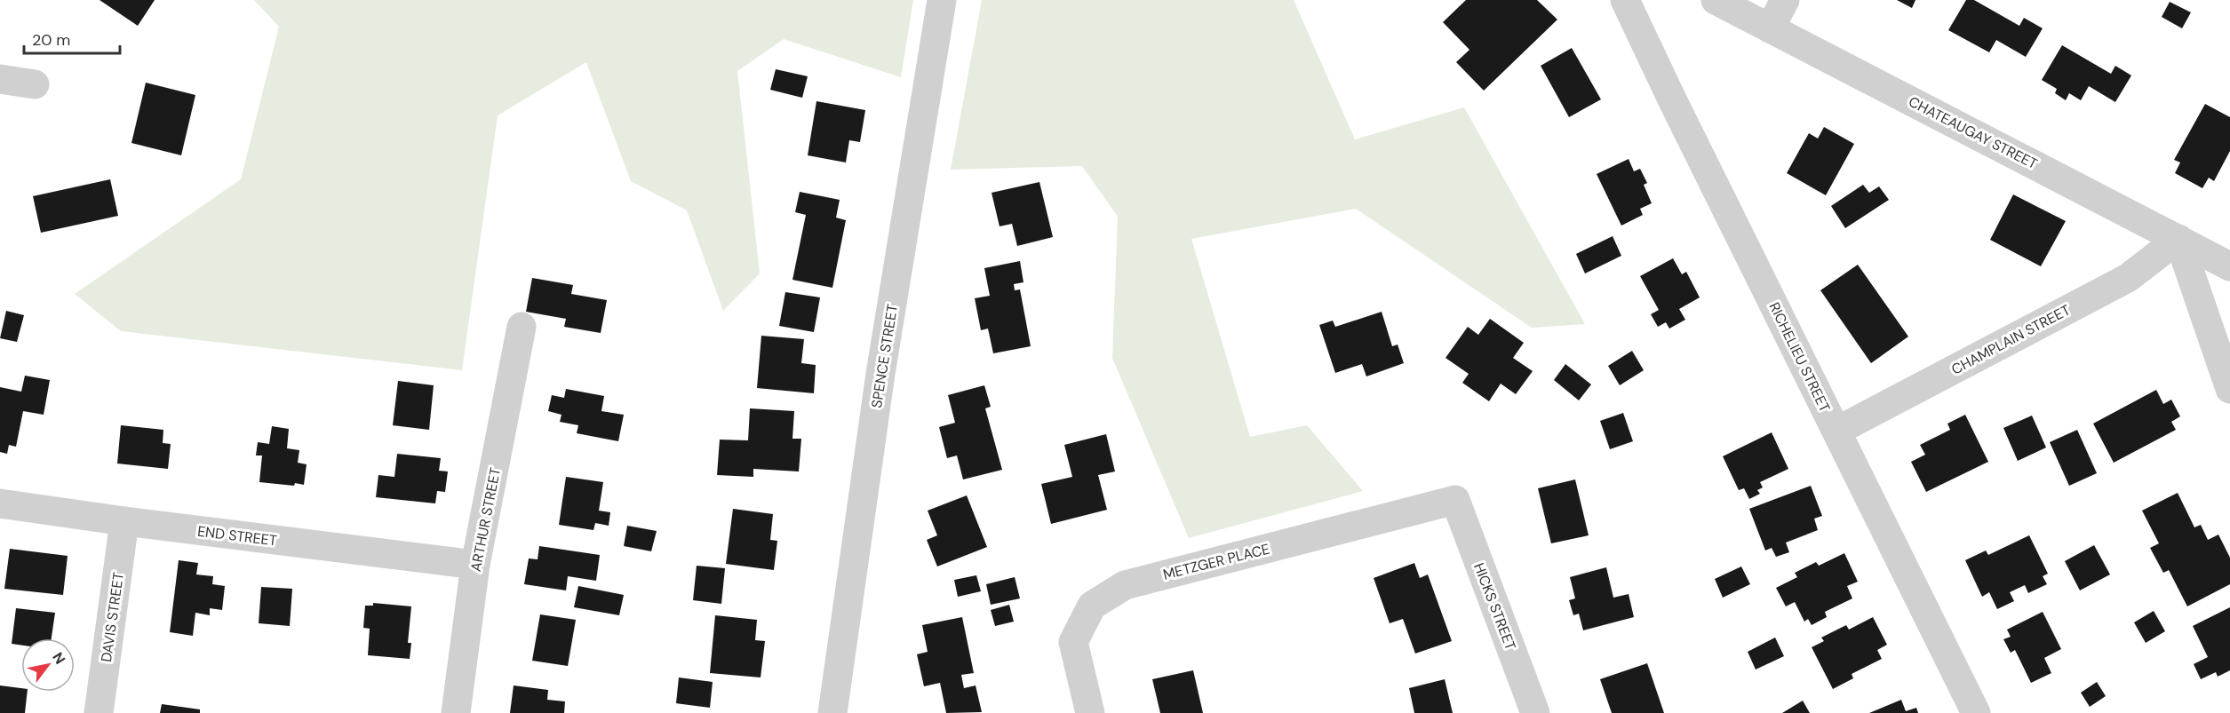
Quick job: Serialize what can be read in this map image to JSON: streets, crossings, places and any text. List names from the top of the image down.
{
  "streets": {
    "street": [
      "CHATEAUGAY STREET",
      "CHAMPLAIN STREET",
      "SPENCE STREET",
      "RICHELIEU STREET",
      "ARTHUR STREET",
      "END STREET",
      "METZGER PLACE",
      "HICKS STREET",
      "DAVIS STREET"
    ]
  },
  "crossings": [
    ["CHATEAUGAY STREET", "CHAMPLAIN STREET"],
    ["CHAMPLAIN STREET", "RICHELIEU STREET"],
    ["ARTHUR STREET", "END STREET"],
    ["END STREET", "DAVIS STREET"],
    ["METZGER PLACE", "HICKS STREET"]
  ],
  "scale_bar": "20 m",
  "north": "top right"
}
